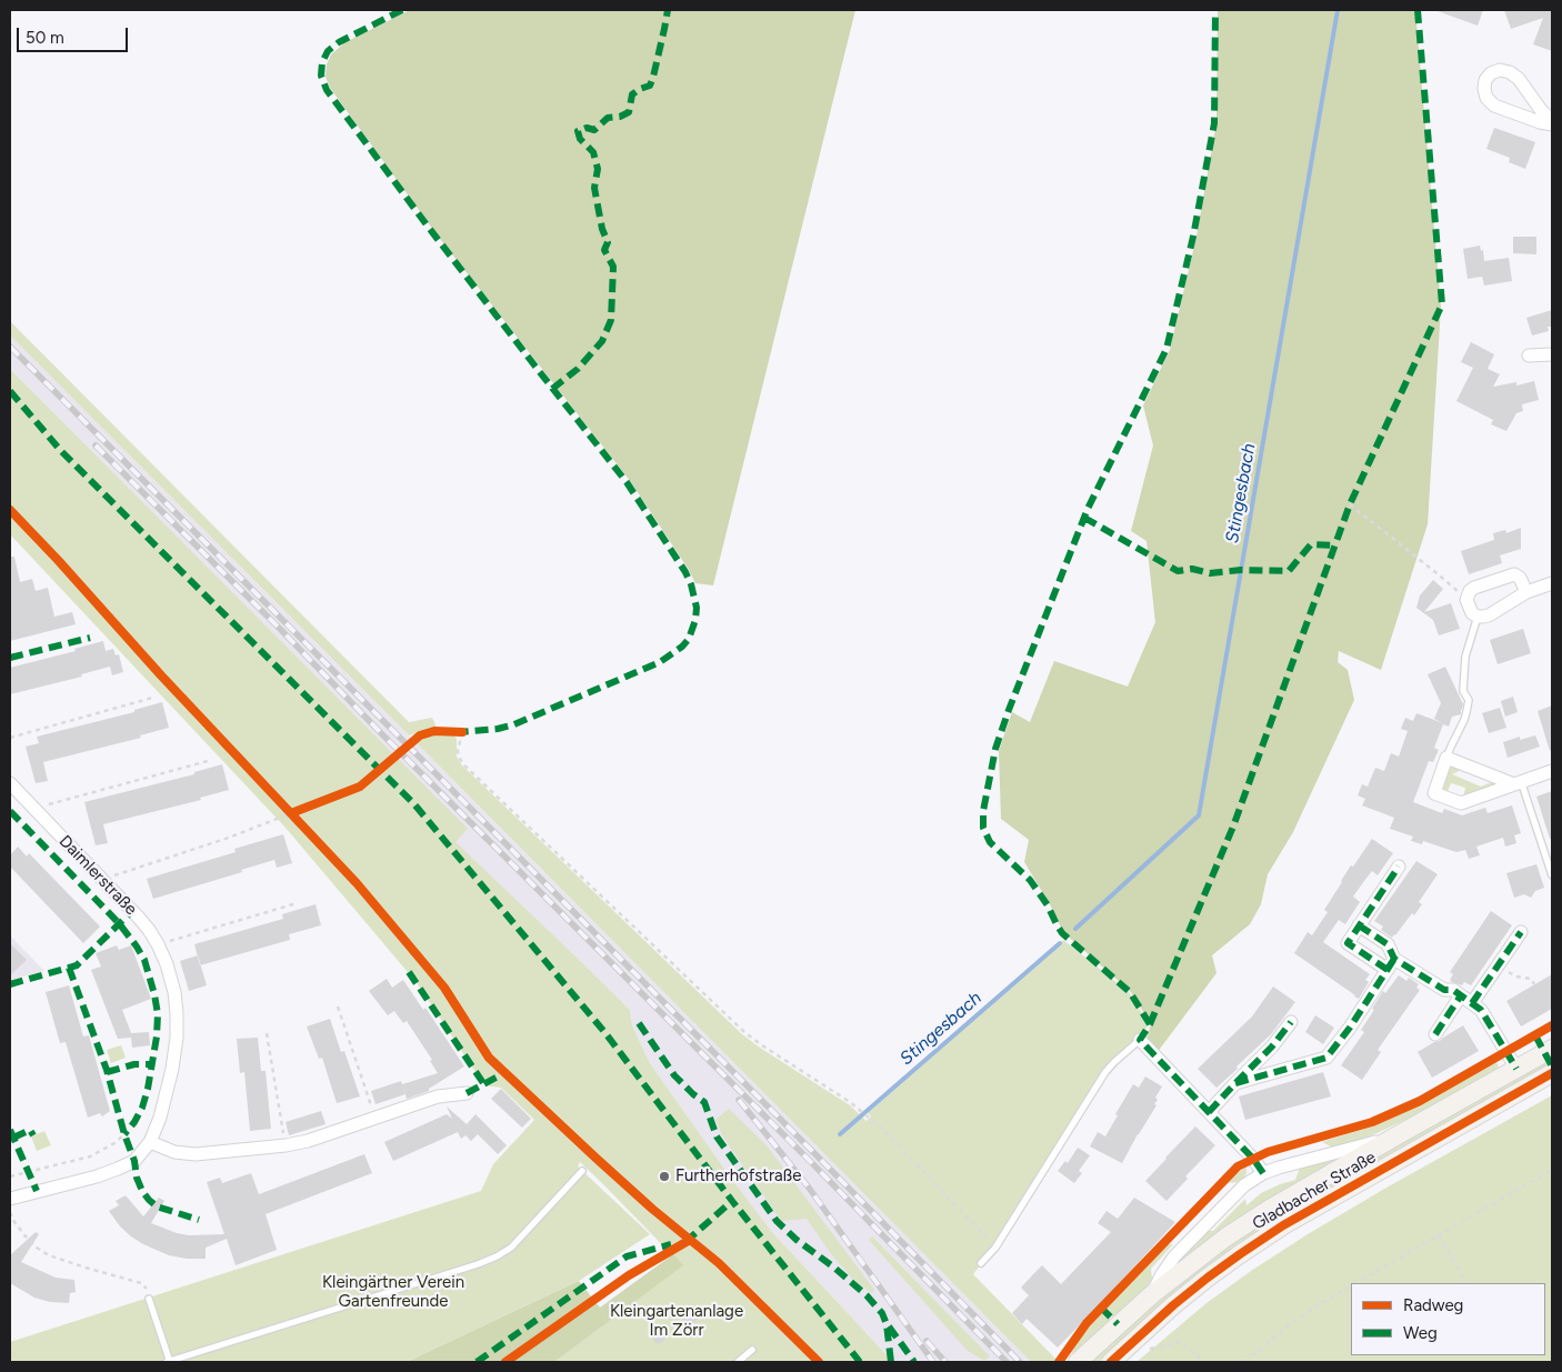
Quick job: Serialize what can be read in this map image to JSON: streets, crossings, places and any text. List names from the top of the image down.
{
  "streets": {
    "main road": ["Gladbacher Straße"],
    "street": ["Daimlerstraße"]
  },
  "water": ["Stingesbach"],
  "parks": ["Kleingärtner Verein Gartenfreunde", "Kleingartenanlage Im Zörr"],
  "places": ["Furtherhofstraße"],
  "legend": ["Radweg", "Weg"],
  "scale_bar": "50 m"
}
